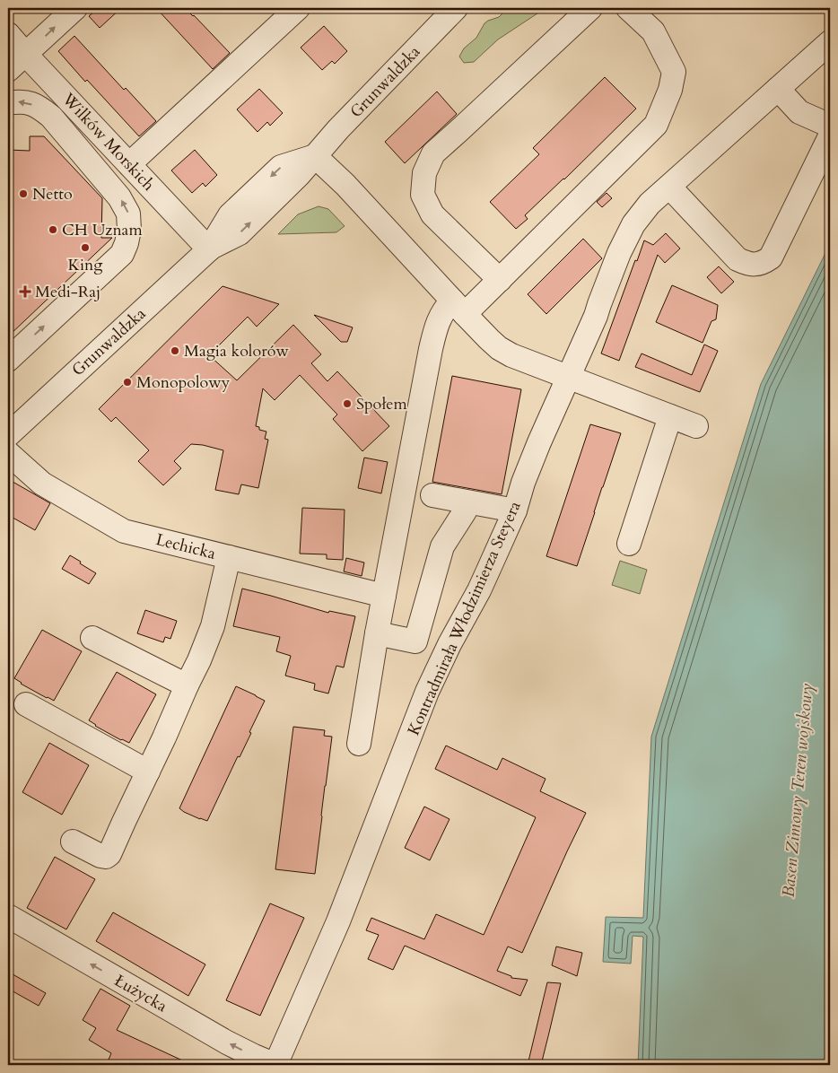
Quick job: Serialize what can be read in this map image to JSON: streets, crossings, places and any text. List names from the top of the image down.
{
  "streets": {
    "street": [
      "Grunwaldzka",
      "Wilków Morskich",
      "Lechicka",
      "Kontradmirała Włodzimierza Steyera",
      "Łużycka"
    ]
  },
  "crossings": [
    ["Grunwaldzka", "Wilków Morskich"],
    ["Kontradmirała Włodzimierza Steyera", "Łużycka"]
  ],
  "one_way": ["Łużycka"],
  "water": ["Basen Zimowy Teren wojskowy"],
  "places": {
    "other": [
      "Netto",
      "CH Uznam",
      "King",
      "Magia kolorów",
      "Monopolowy",
      "Społem"
    ],
    "health": ["Medi-Raj"]
  }
}
